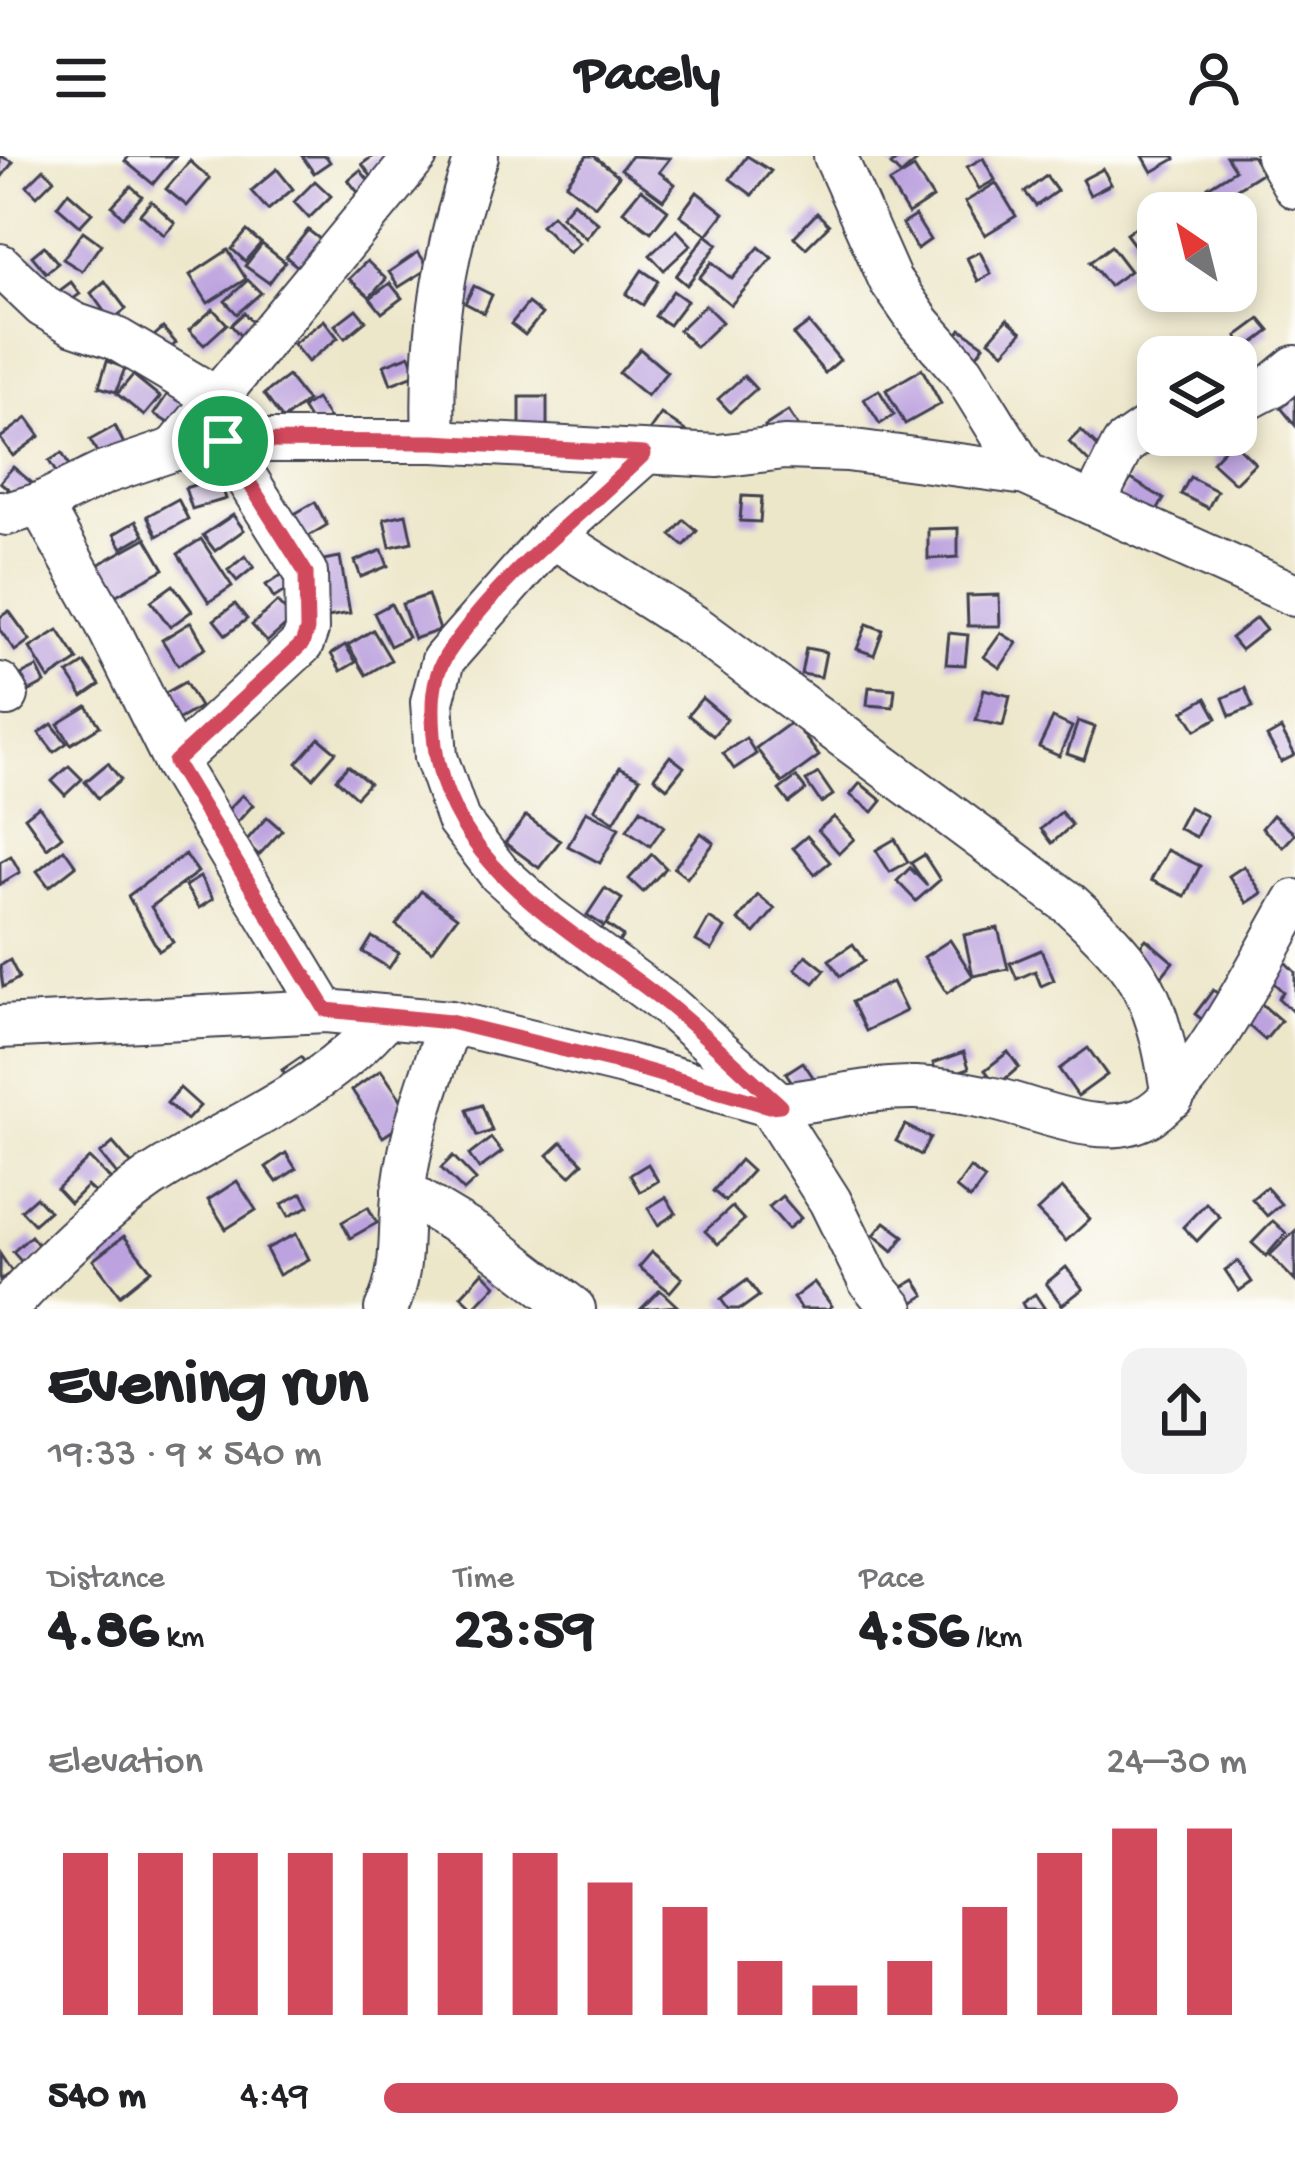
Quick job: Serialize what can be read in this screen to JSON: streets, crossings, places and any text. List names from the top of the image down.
{
  "north": "top left",
  "page": {
    "header": "Pacely",
    "heading": ["Evening run", "19:33 · 9 × 540 m"],
    "stats": [
      ["Distance", "4.86 km"],
      ["Time", "23:59"],
      ["Pace", "4:56 /km"]
    ],
    "chart": ["Elevation", "24–30 m"],
    "list": [
      {
        "name": "540 m",
        "note": "4:49"
      }
    ]
  }
}
